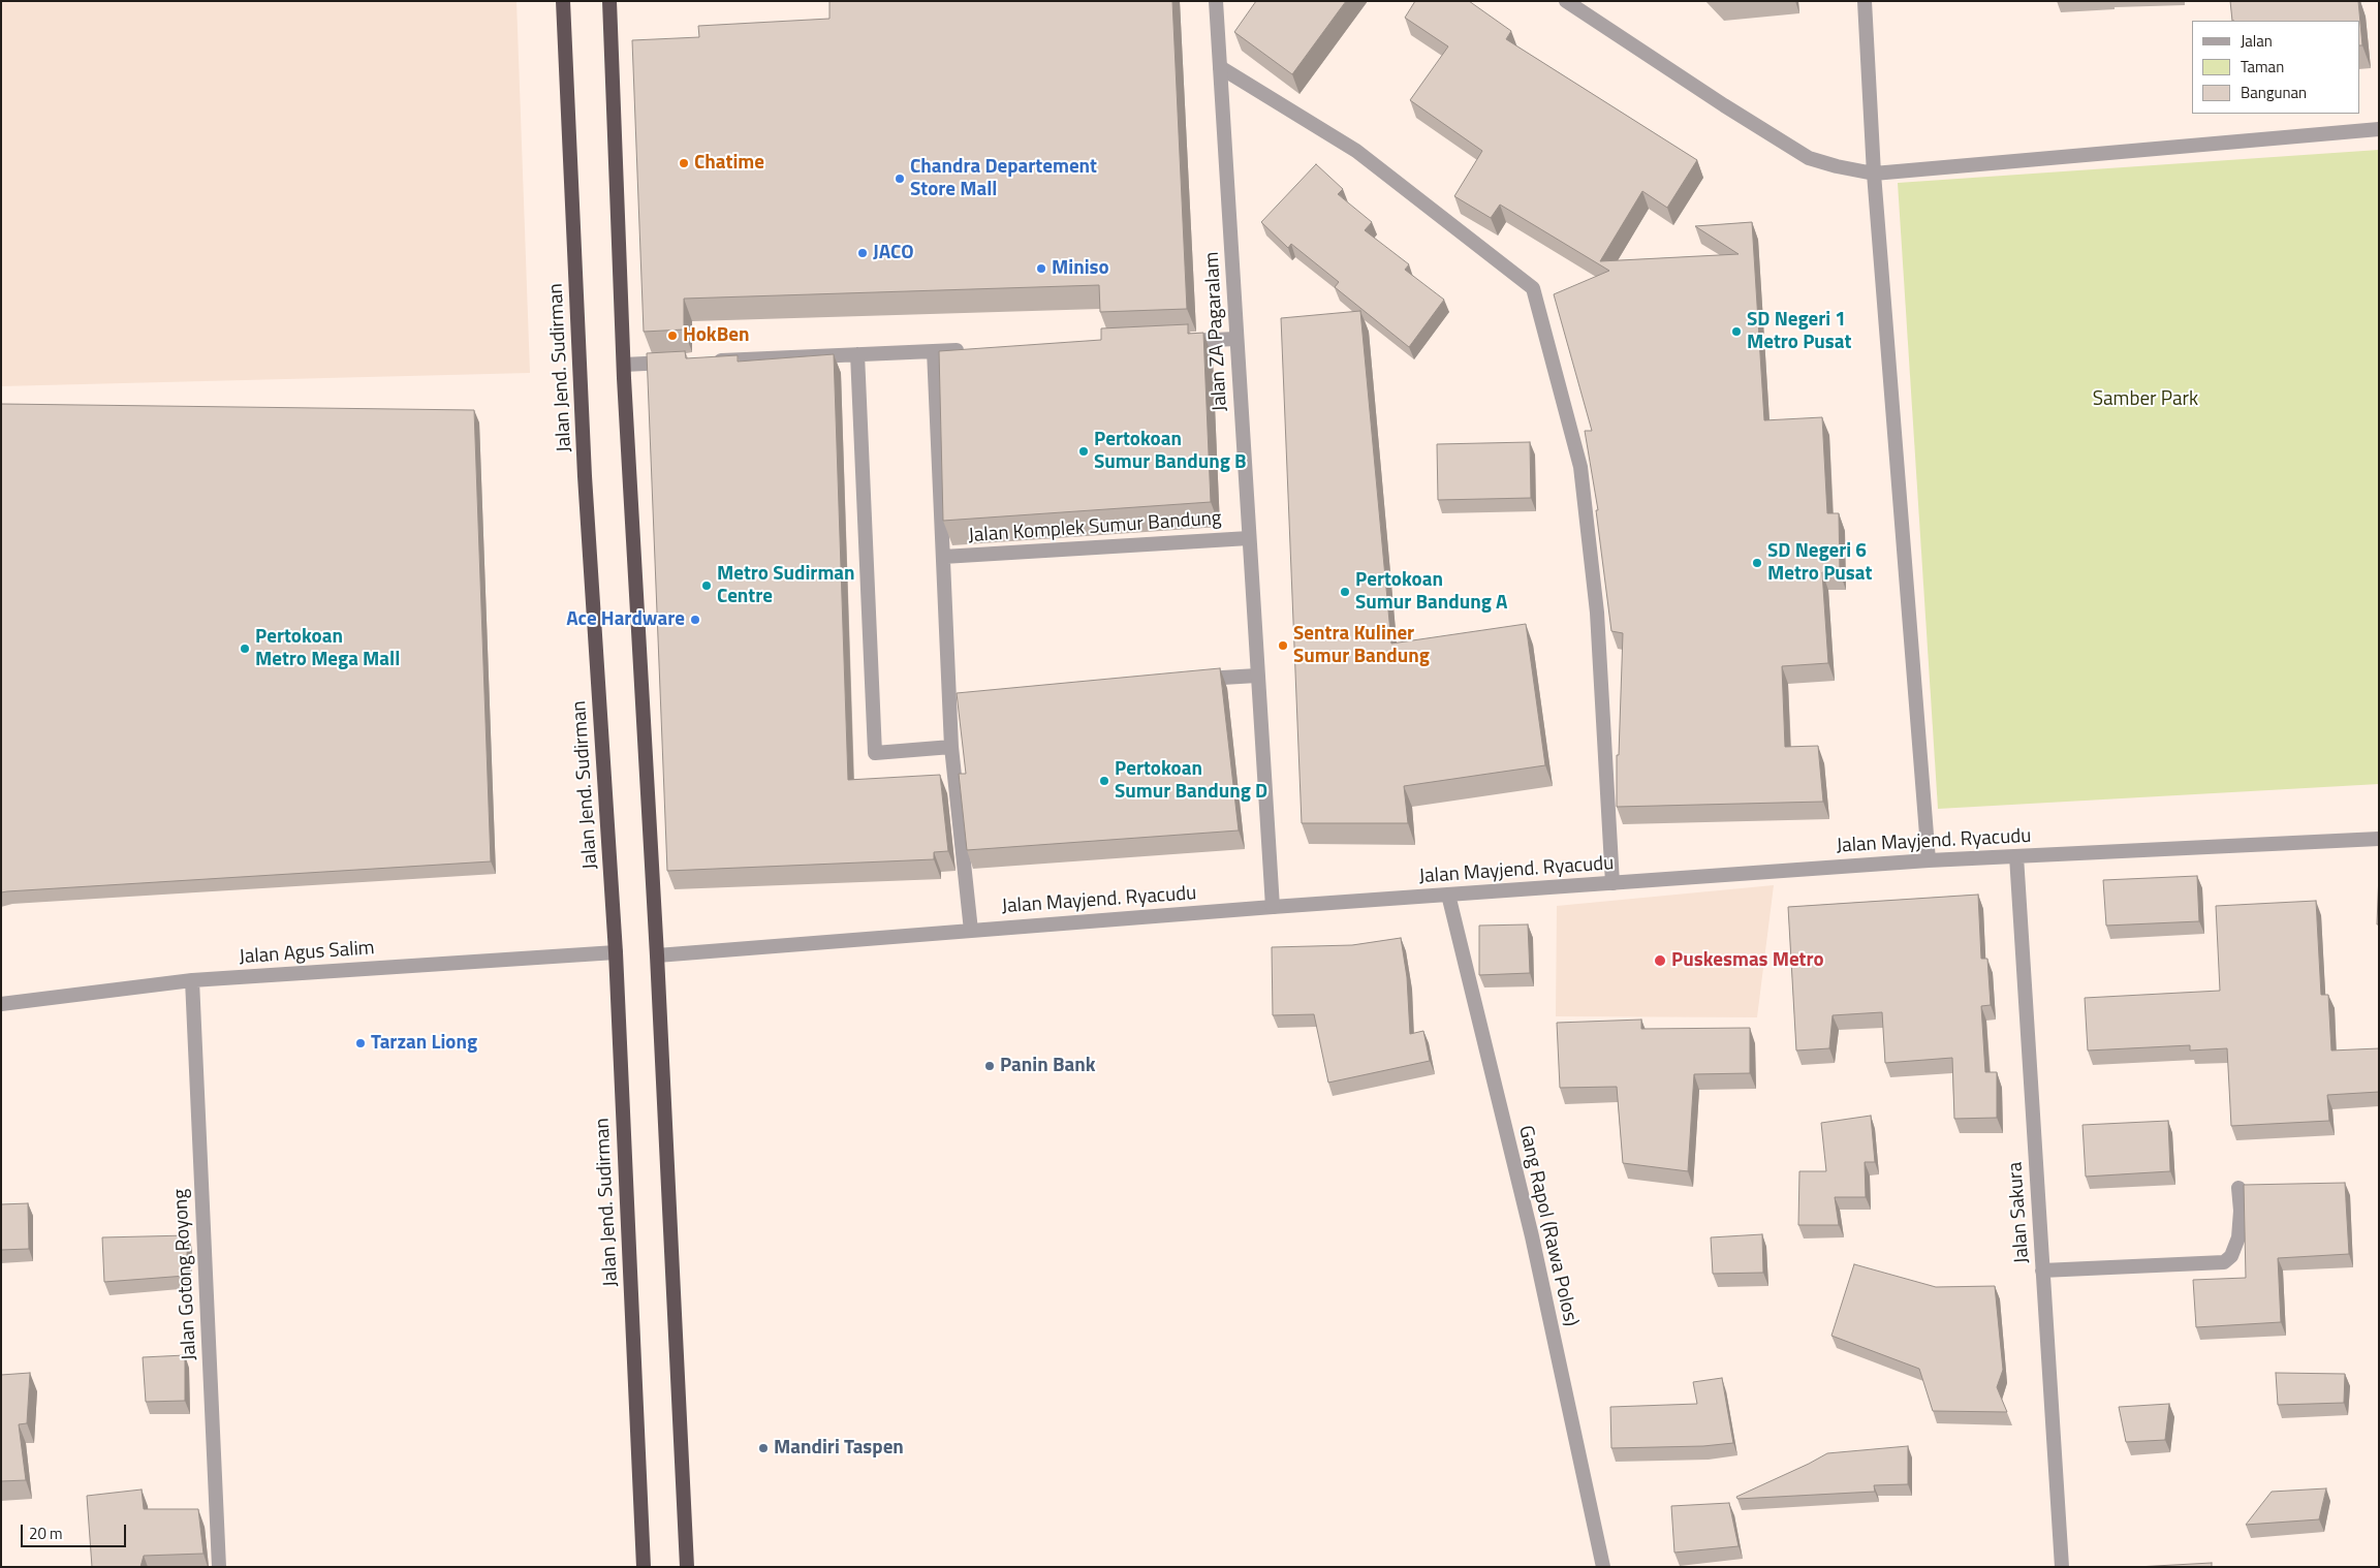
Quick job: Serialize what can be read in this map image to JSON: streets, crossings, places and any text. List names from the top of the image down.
{
  "streets": {
    "highway": ["Jalan Jend. Sudirman"],
    "street": [
      "Jalan ZA Pagaralam",
      "Jalan Komplek Sumur Bandung",
      "Jalan Mayjend. Ryacudu",
      "Jalan Agus Salim",
      "Jalan Sakura",
      "Gang Rapol (Rawa Polos)",
      "Jalan Gotong Royong"
    ]
  },
  "crossings": [
    ["Jalan ZA Pagaralam", "Jalan Komplek Sumur Bandung"],
    ["Jalan ZA Pagaralam", "Jalan Mayjend. Ryacudu"],
    ["Jalan Jend. Sudirman", "Jalan Agus Salim"],
    ["Jalan Komplek Sumur Bandung", "Jalan Mayjend. Ryacudu"],
    ["Jalan Mayjend. Ryacudu", "Jalan Sakura"],
    ["Jalan Mayjend. Ryacudu", "Gang Rapol (Rawa Polos)"],
    ["Jalan Agus Salim", "Jalan Gotong Royong"]
  ],
  "parks": ["Samber Park"],
  "places": [
    "Chatime",
    "Chandra Departement Store Mall",
    "JACO",
    "Miniso",
    "SD Negeri 1 Metro Pusat",
    "HokBen",
    "Pertokoan Sumur Bandung B",
    "SD Negeri 6 Metro Pusat",
    "Metro Sudirman Centre",
    "Pertokoan Sumur Bandung A",
    "Ace Hardware",
    "Sentra Kuliner Sumur Bandung",
    "Pertokoan Metro Mega Mall",
    "Pertokoan Sumur Bandung D",
    "Puskesmas Metro",
    "Tarzan Liong",
    "Panin Bank",
    "Mandiri Taspen"
  ],
  "legend": ["Jalan", "Taman", "Bangunan"],
  "scale_bar": "20 m"
}
